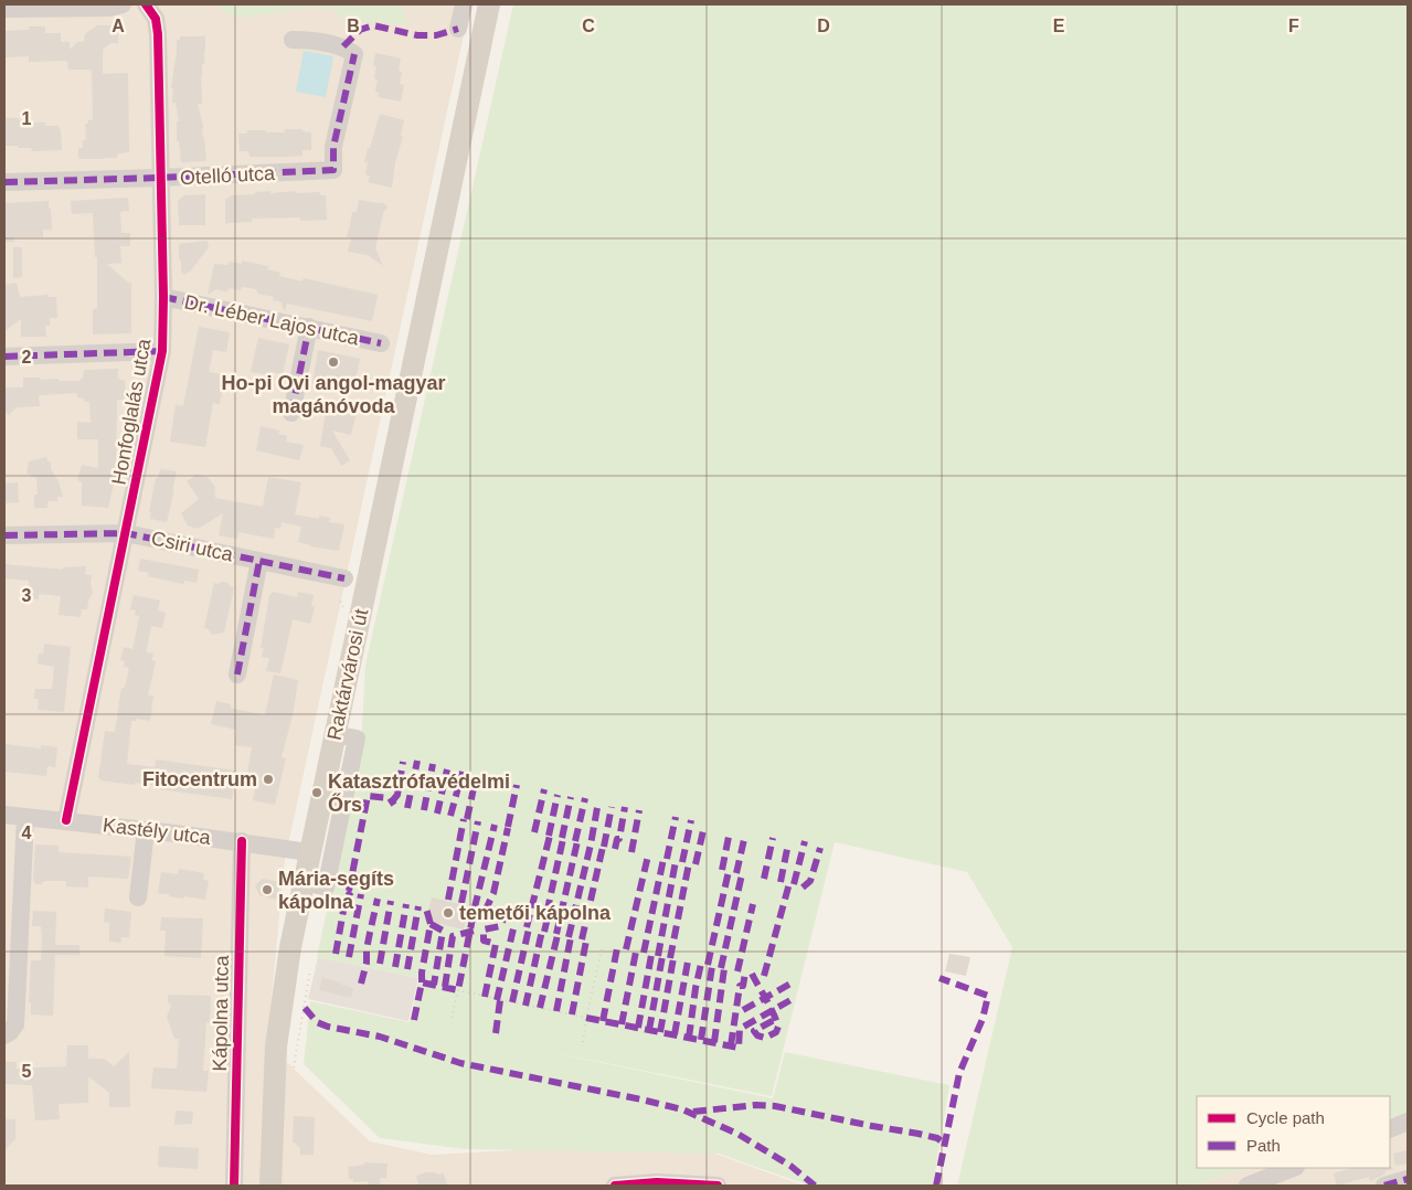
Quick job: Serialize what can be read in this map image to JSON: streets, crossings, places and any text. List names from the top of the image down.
{
  "streets": {
    "main road": ["Raktárvárosi út"],
    "street": [
      "Otelló utca",
      "Dr. Léber Lajos utca",
      "Honfoglalás utca",
      "Csiri utca",
      "Kastély utca",
      "Kápolna utca"
    ]
  },
  "crossings": [
    ["Otelló utca", "Honfoglalás utca"],
    ["Dr. Léber Lajos utca", "Honfoglalás utca"],
    ["Honfoglalás utca", "Csiri utca"],
    ["Honfoglalás utca", "Kastély utca"],
    ["Raktárvárosi út", "Kastély utca"],
    ["Kastély utca", "Kápolna utca"]
  ],
  "places": [
    "Ho-pi Ovi angol-magyar magánóvoda",
    "Fitocentrum",
    "Katasztrófavédelmi Őrs",
    "Mária-segíts kápolna",
    "temetői kápolna"
  ],
  "legend": ["Cycle path", "Path"],
  "grid": {
    "columns": [
      "A",
      "B",
      "C",
      "D",
      "E",
      "F"
    ],
    "rows": [
      "1",
      "2",
      "3",
      "4",
      "5"
    ]
  }
}
